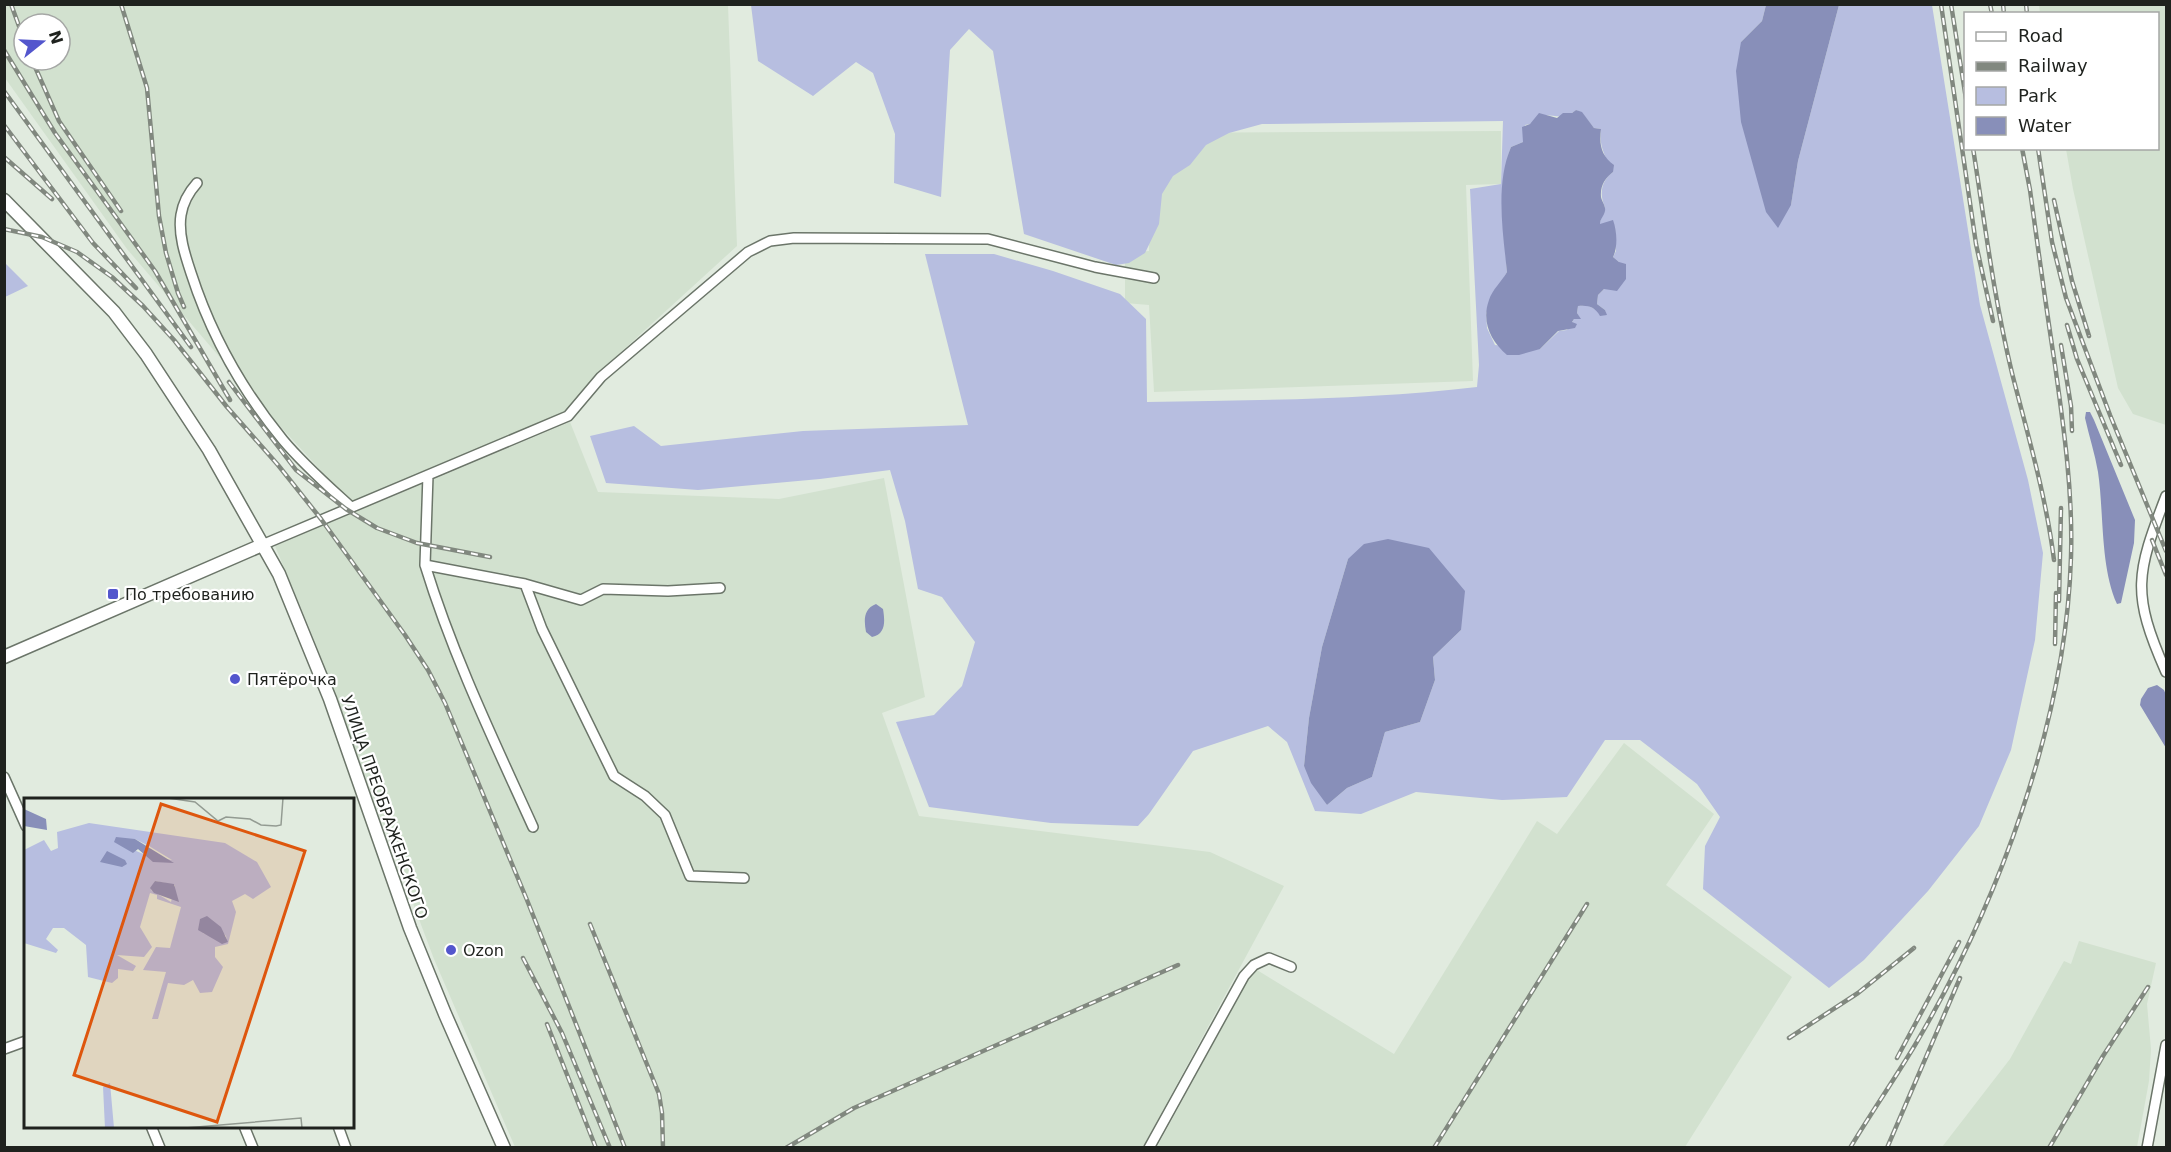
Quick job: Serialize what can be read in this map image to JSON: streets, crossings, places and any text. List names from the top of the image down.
{
  "streets": {
    "street": ["УЛИЦА ПРЕОБРАЖЕНСКОГО"]
  },
  "places": {
    "transit": ["По требованию"],
    "other": ["Пятёрочка", "Ozon"]
  },
  "legend": [
    "Road",
    "Railway",
    "Park",
    "Water"
  ],
  "north": "right"
}
